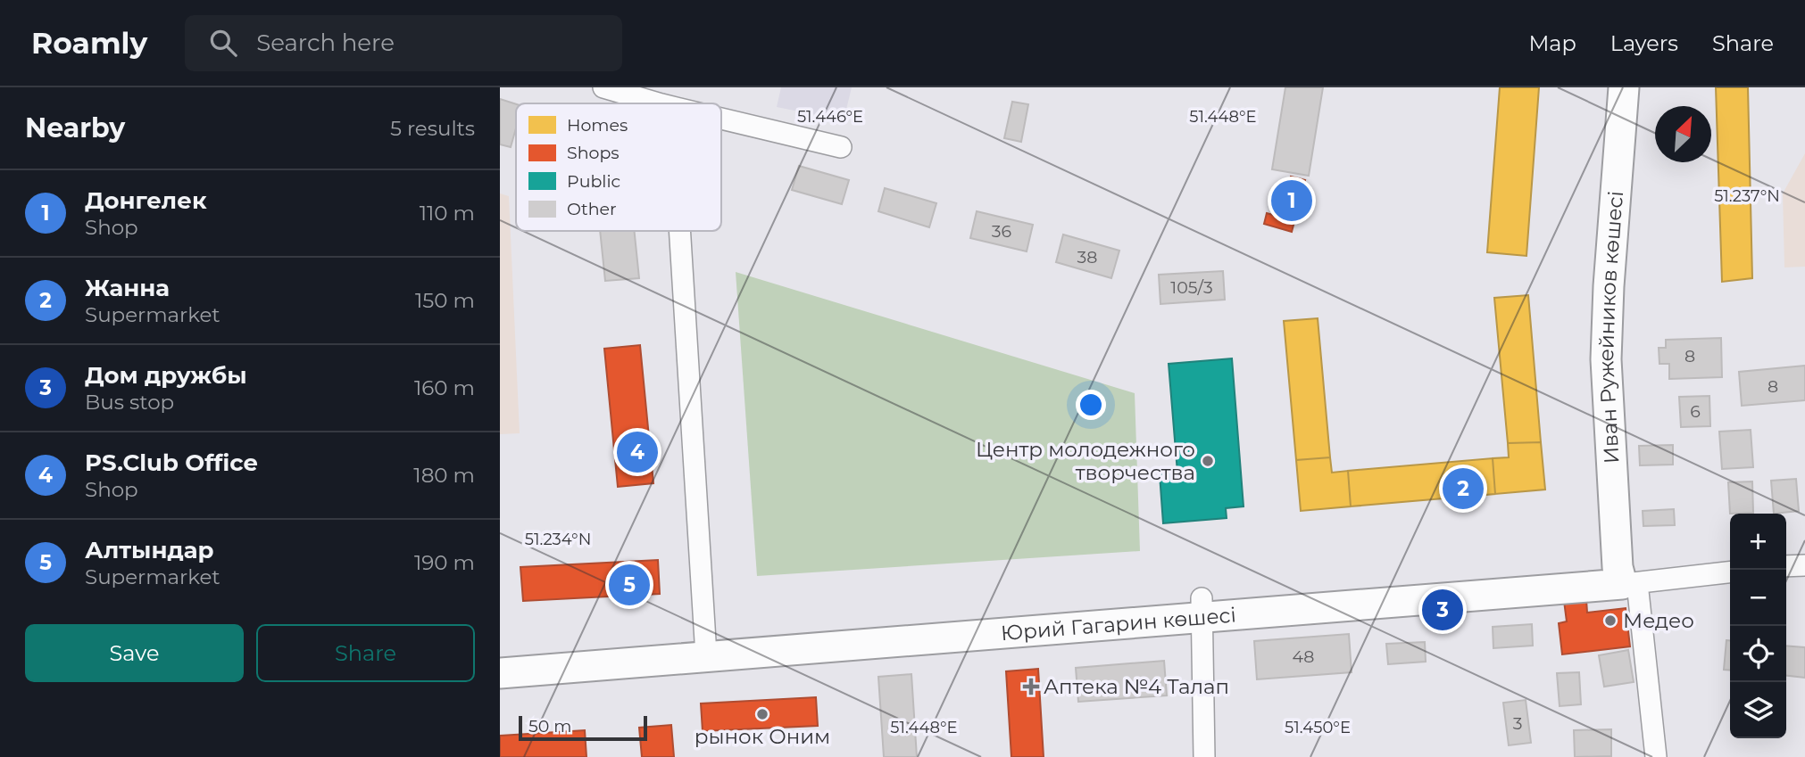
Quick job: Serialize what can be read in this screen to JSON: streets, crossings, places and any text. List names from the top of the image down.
{
  "streets": {
    "main road": ["Иван Ружейников көшесі", "Юрий Гагарин көшесі"]
  },
  "crossings": [
    ["Иван Ружейников көшесі", "Юрий Гагарин көшесі"]
  ],
  "places": {
    "other": ["Центр молодежного творчества", "Медео", "рынок Оним"],
    "health": ["Аптека №4 Талап"]
  },
  "house_numbers": [
    "36",
    "38",
    "105/3",
    "8",
    "8",
    "6",
    "48",
    "3"
  ],
  "legend": [
    "Homes",
    "Shops",
    "Public",
    "Other"
  ],
  "scale_bar": "50 m",
  "north": "top right",
  "page": {
    "header": "Roamly",
    "search": "Search here",
    "nav": ["Map", "Layers", "Share"],
    "heading": ["Nearby", "5 results"],
    "list": [
      {
        "mark": "1",
        "name": "Донгелек",
        "note": "Shop",
        "value": "110 m"
      },
      {
        "mark": "2",
        "name": "Жанна",
        "note": "Supermarket",
        "value": "150 m"
      },
      {
        "mark": "3",
        "name": "Дом дружбы",
        "note": "Bus stop",
        "value": "160 m"
      },
      {
        "mark": "4",
        "name": "PS.Club Office",
        "note": "Shop",
        "value": "180 m"
      },
      {
        "mark": "5",
        "name": "Алтындар",
        "note": "Supermarket",
        "value": "190 m"
      }
    ],
    "pins": [
      "1",
      "4",
      "2",
      "5",
      "3"
    ],
    "map_buttons": ["+", "−"],
    "buttons": ["Save", "Share"],
    "scale": "50 m"
  },
  "coordinates": [
    "51.446°E",
    "51.448°E",
    "51.237°N",
    "51.234°N",
    "51.450°E"
  ]
}
